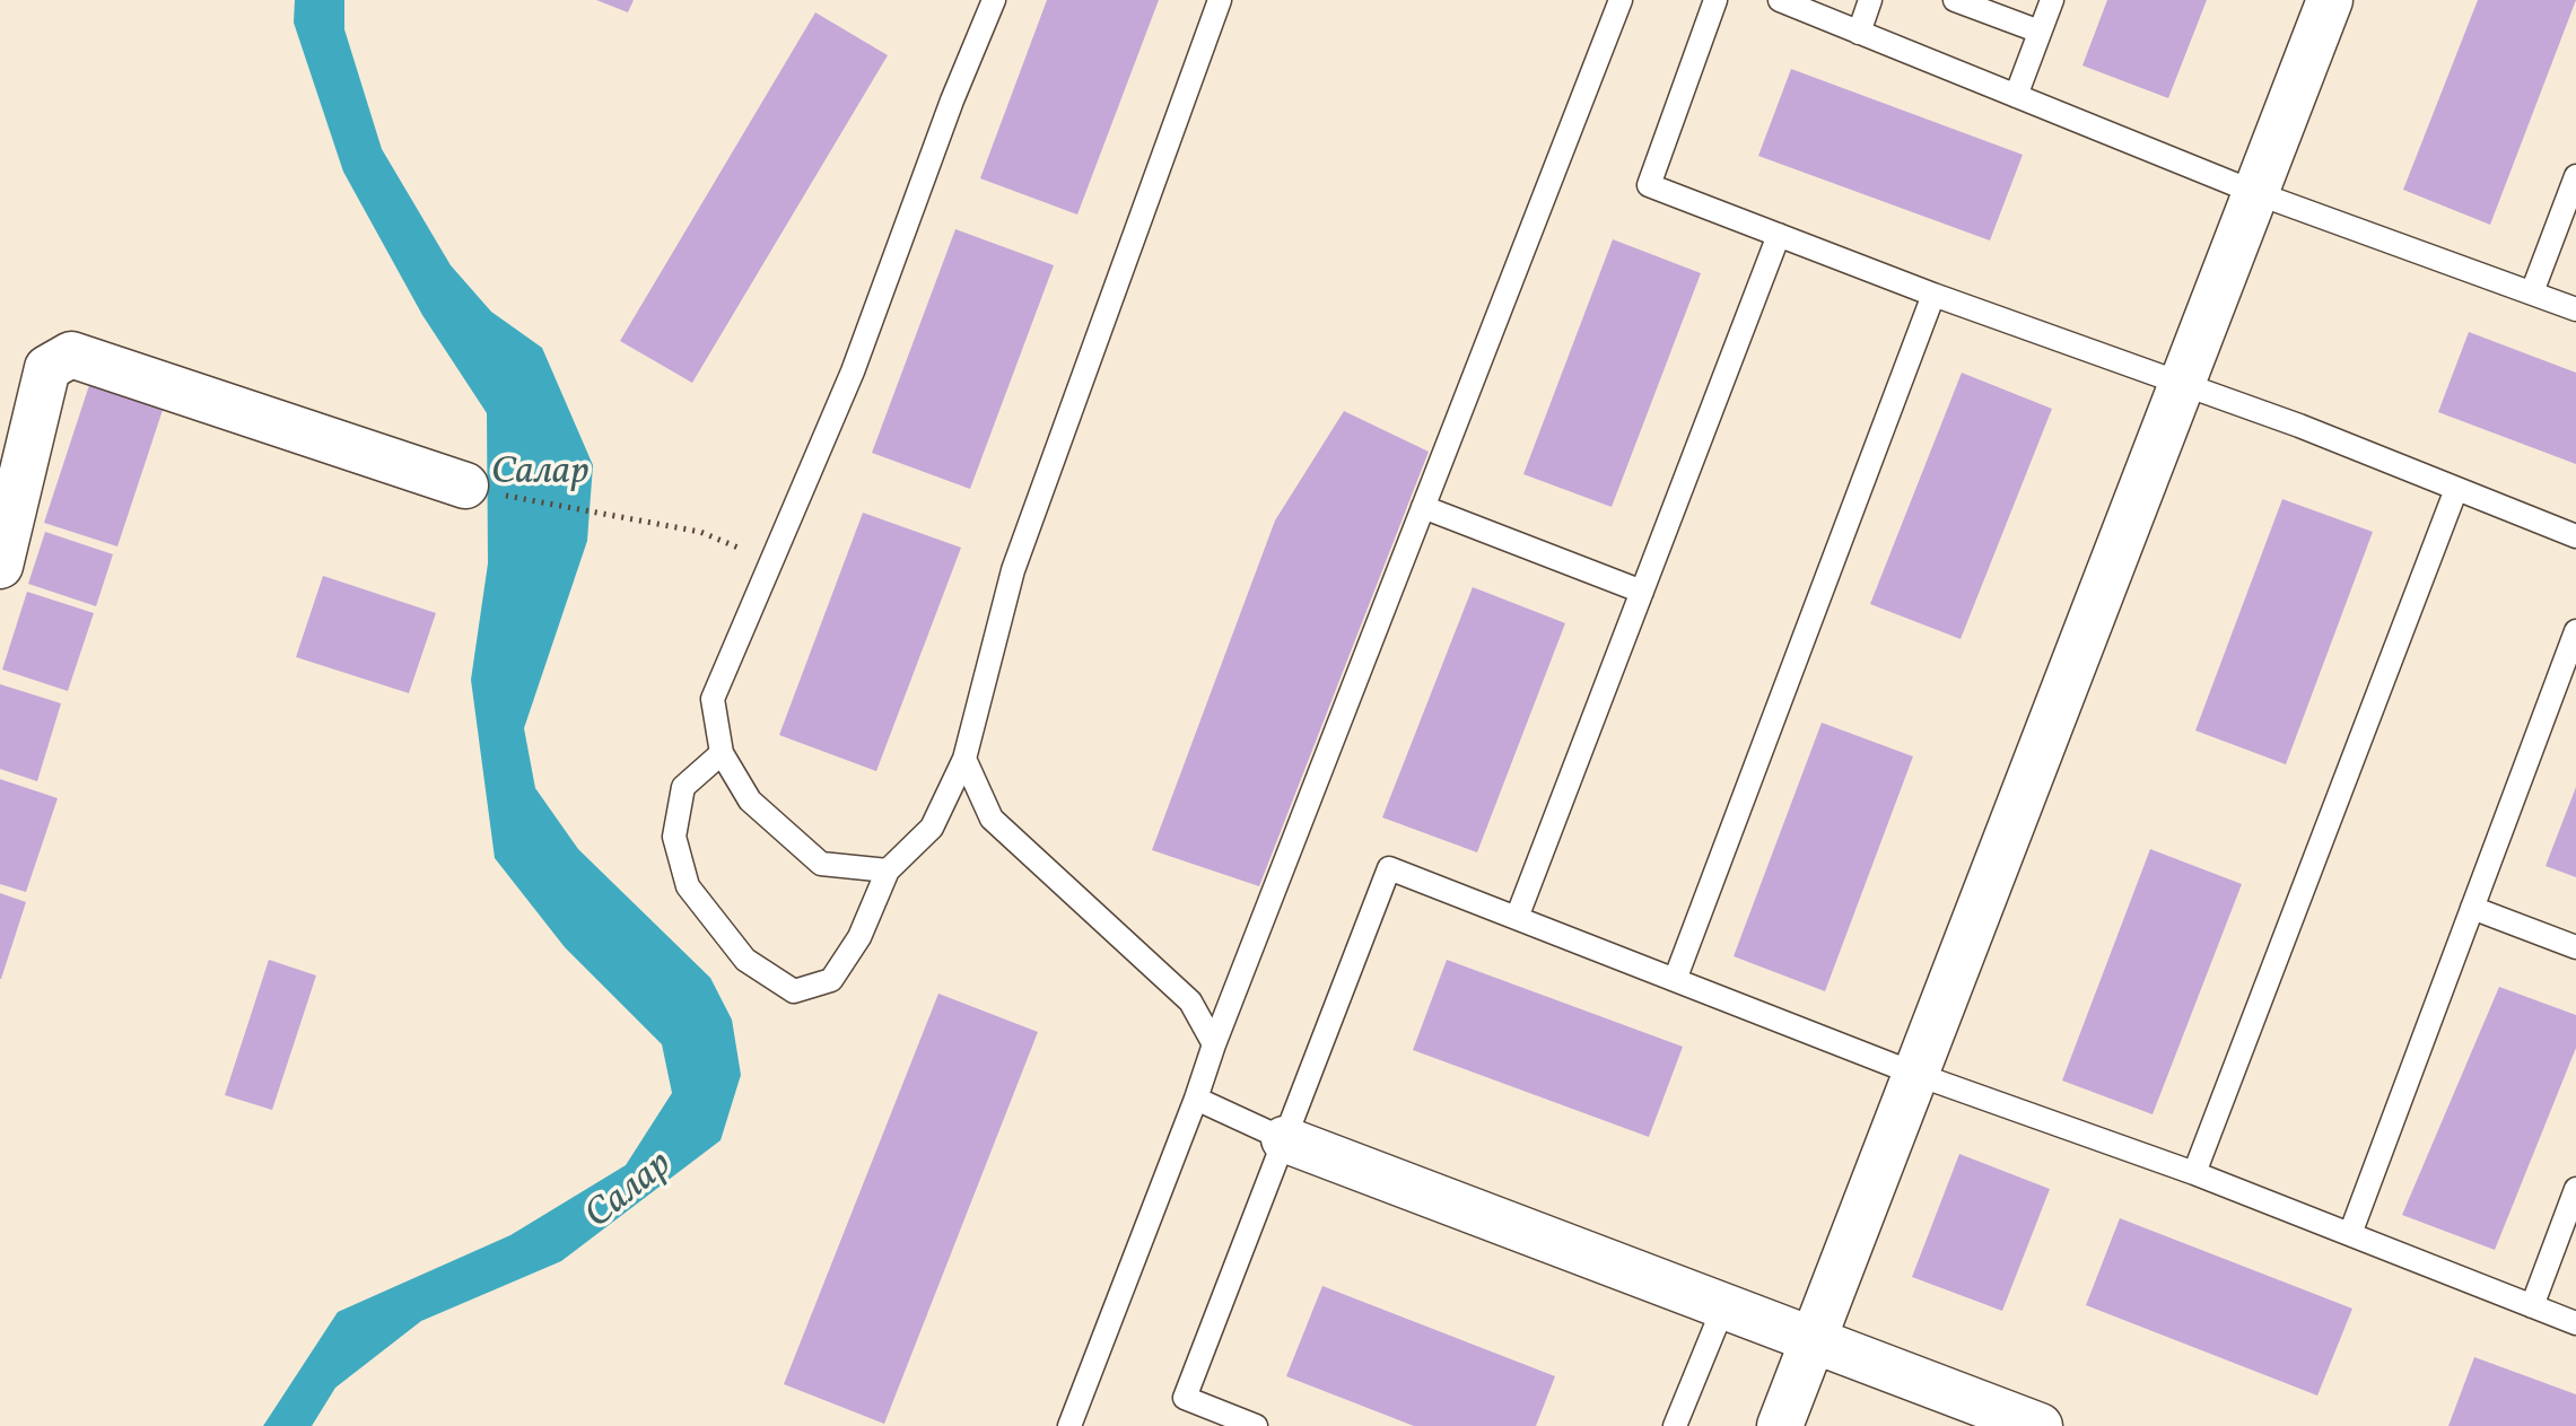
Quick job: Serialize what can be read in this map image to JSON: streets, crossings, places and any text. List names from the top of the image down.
{
  "water": ["Салар"]
}
